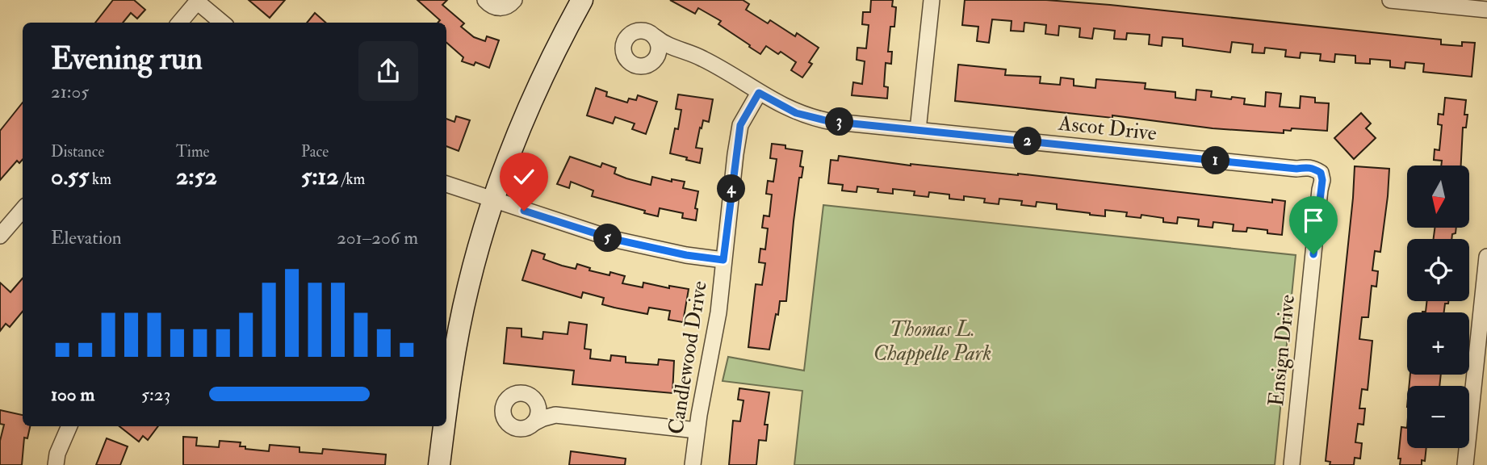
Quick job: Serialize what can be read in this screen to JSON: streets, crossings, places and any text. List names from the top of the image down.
{
  "streets": {
    "street": ["Ascot Drive", "Ensign Drive", "Candlewood Drive"]
  },
  "crossings": [
    ["Ascot Drive", "Ensign Drive"],
    ["Ascot Drive", "Candlewood Drive"]
  ],
  "parks": ["Thomas L. Chappelle Park"],
  "north": "bottom",
  "page": {
    "heading": ["Evening run", "21:05"],
    "pins": [
      "3",
      "2",
      "1",
      "4",
      "5"
    ],
    "stats": [
      ["Distance", "0.55 km"],
      ["Time", "2:52"],
      ["Pace", "5:12 /km"]
    ],
    "map_buttons": ["+", "−"],
    "chart": ["Elevation", "201–206 m"],
    "list": [
      {
        "name": "100 m",
        "note": "5:23"
      }
    ]
  }
}
